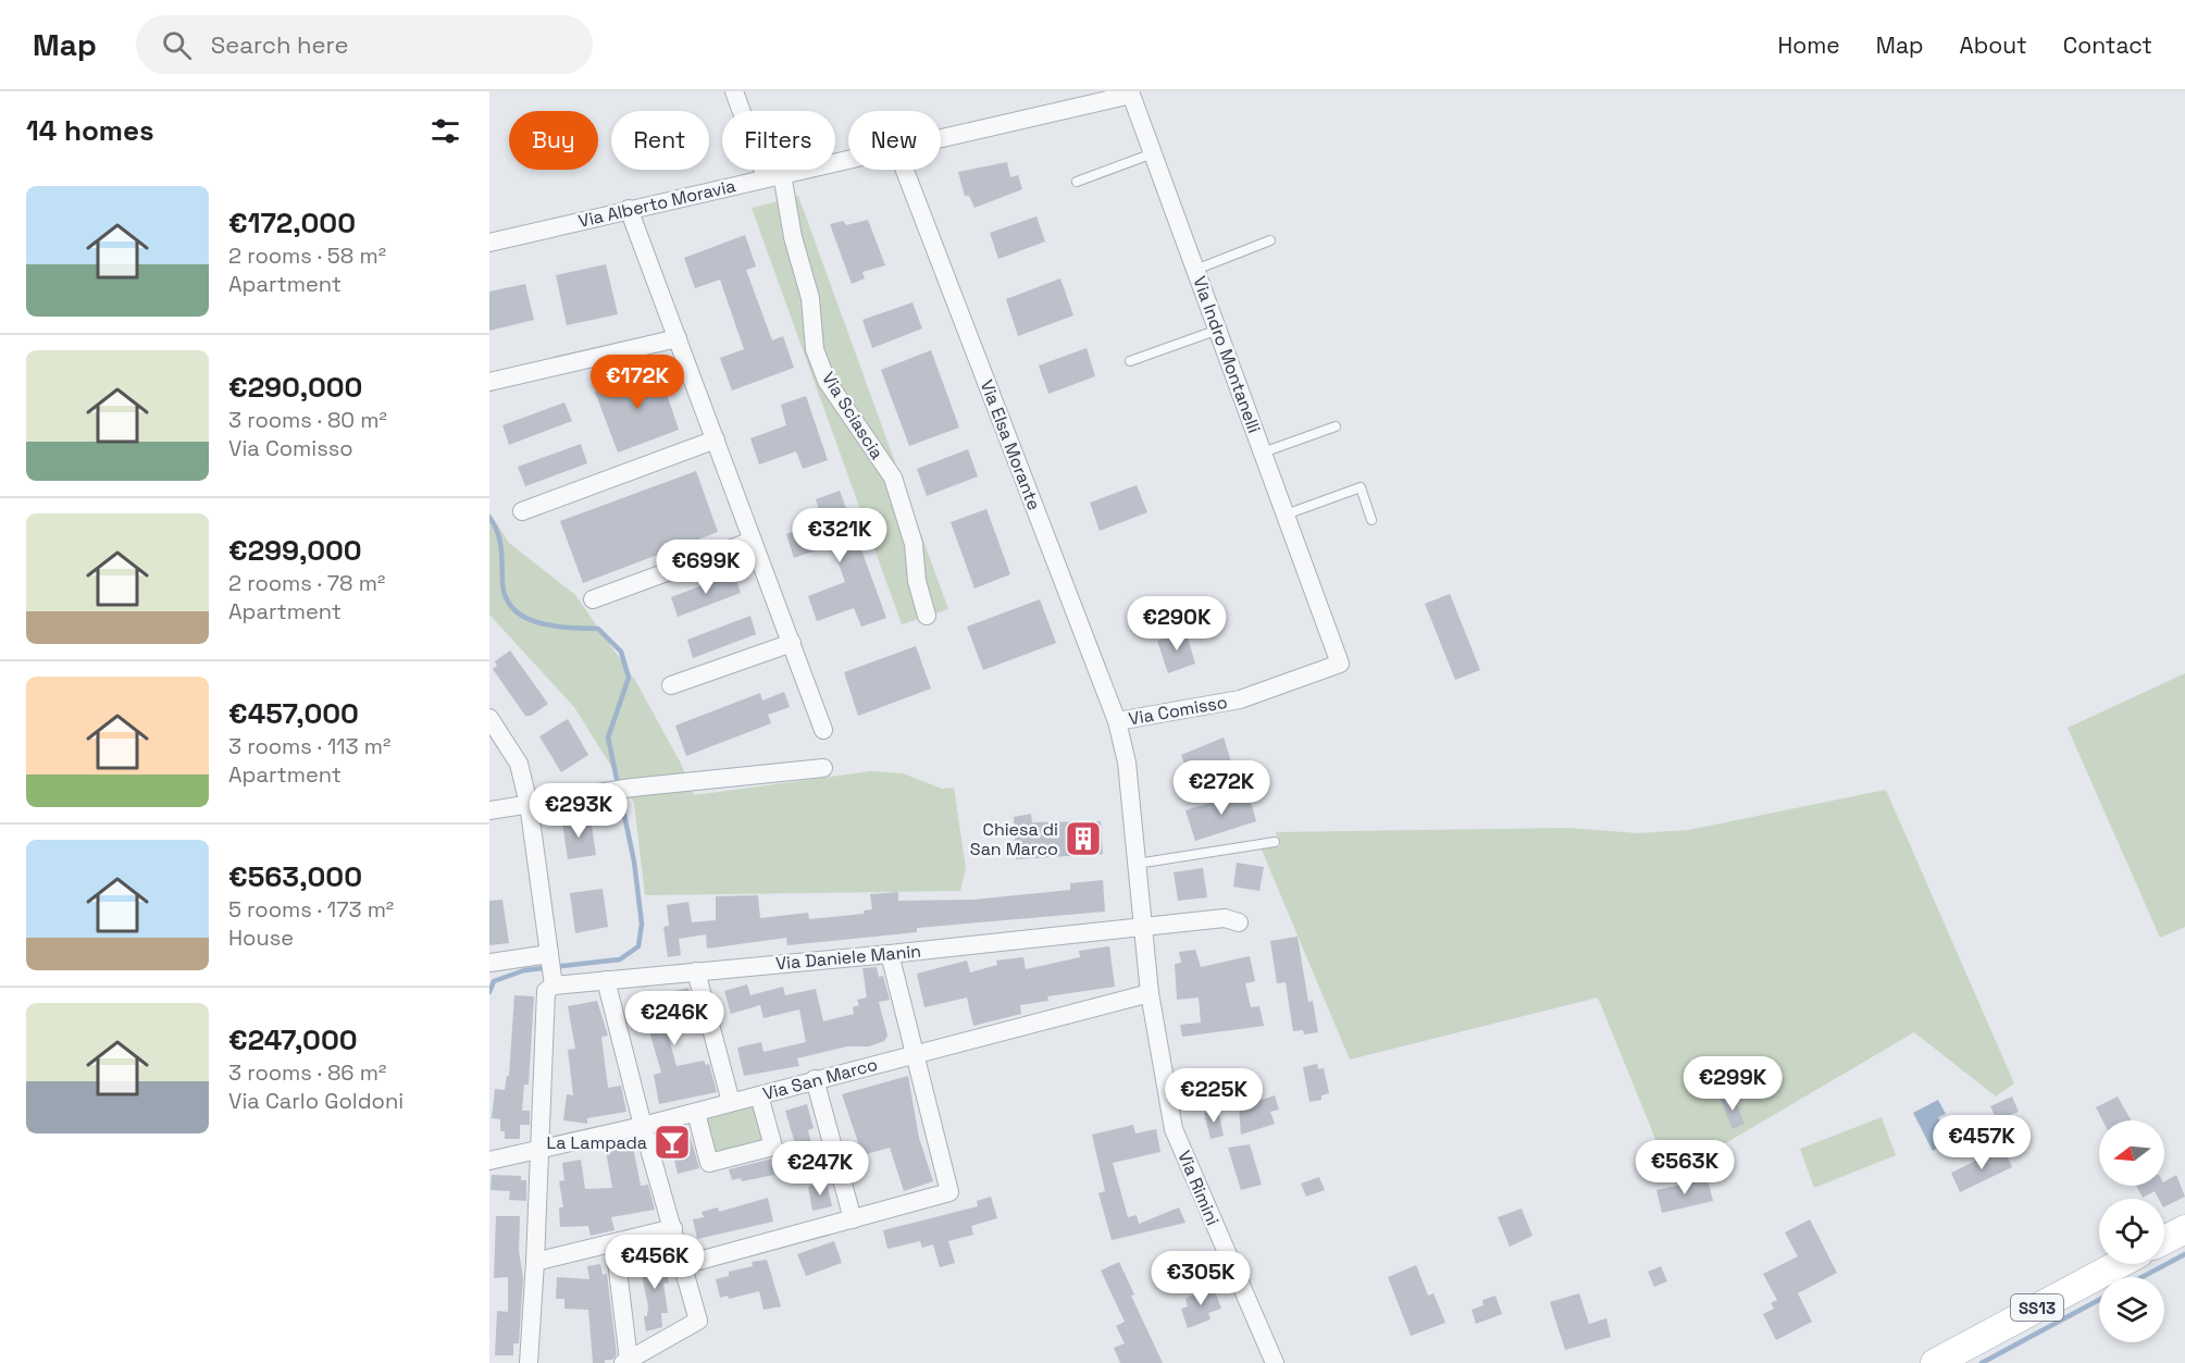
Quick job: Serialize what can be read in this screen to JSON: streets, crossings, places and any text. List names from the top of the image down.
{
  "streets": {
    "main road": ["SS13"],
    "street": [
      "Via Alberto Moravia",
      "Via Indro Montanelli",
      "Via Sciascia",
      "Via Elsa Morante",
      "Via Comisso",
      "Via Daniele Manin",
      "Via San Marco",
      "Via Rimini"
    ]
  },
  "crossings": [
    ["Via Alberto Moravia", "Via Indro Montanelli"],
    ["Via Alberto Moravia", "Via Sciascia"],
    ["Via Indro Montanelli", "Via Comisso"],
    ["Via Elsa Morante", "Via Comisso"],
    ["Via Elsa Morante", "Via Rimini"],
    ["Via Daniele Manin", "Via Rimini"],
    ["Via San Marco", "Via Rimini"]
  ],
  "places": {
    "building": ["Chiesa di San Marco"],
    "bar": ["La Lampada"]
  },
  "north": "left",
  "page": {
    "header": "Map",
    "search": "Search here",
    "nav": [
      "Home",
      "Map",
      "About",
      "Contact"
    ],
    "heading": "14 homes",
    "chip": [
      "Buy",
      "Rent",
      "Filters",
      "New"
    ],
    "list": [
      {
        "name": "€172,000",
        "note": "2 rooms · 58 m² · Apartment"
      },
      {
        "name": "€290,000",
        "note": "3 rooms · 80 m² · Via Comisso"
      },
      {
        "name": "€299,000",
        "note": "2 rooms · 78 m² · Apartment"
      },
      {
        "name": "€457,000",
        "note": "3 rooms · 113 m² · Apartment"
      },
      {
        "name": "€563,000",
        "note": "5 rooms · 173 m² · House"
      },
      {
        "name": "€247,000",
        "note": "3 rooms · 86 m² · Via Carlo Goldoni"
      }
    ],
    "price": [
      "€172K",
      "€321K",
      "€699K",
      "€290K",
      "€272K",
      "€293K",
      "€246K",
      "€299K",
      "€225K",
      "€457K",
      "€563K",
      "€247K",
      "€456K",
      "€305K"
    ]
  }
}
